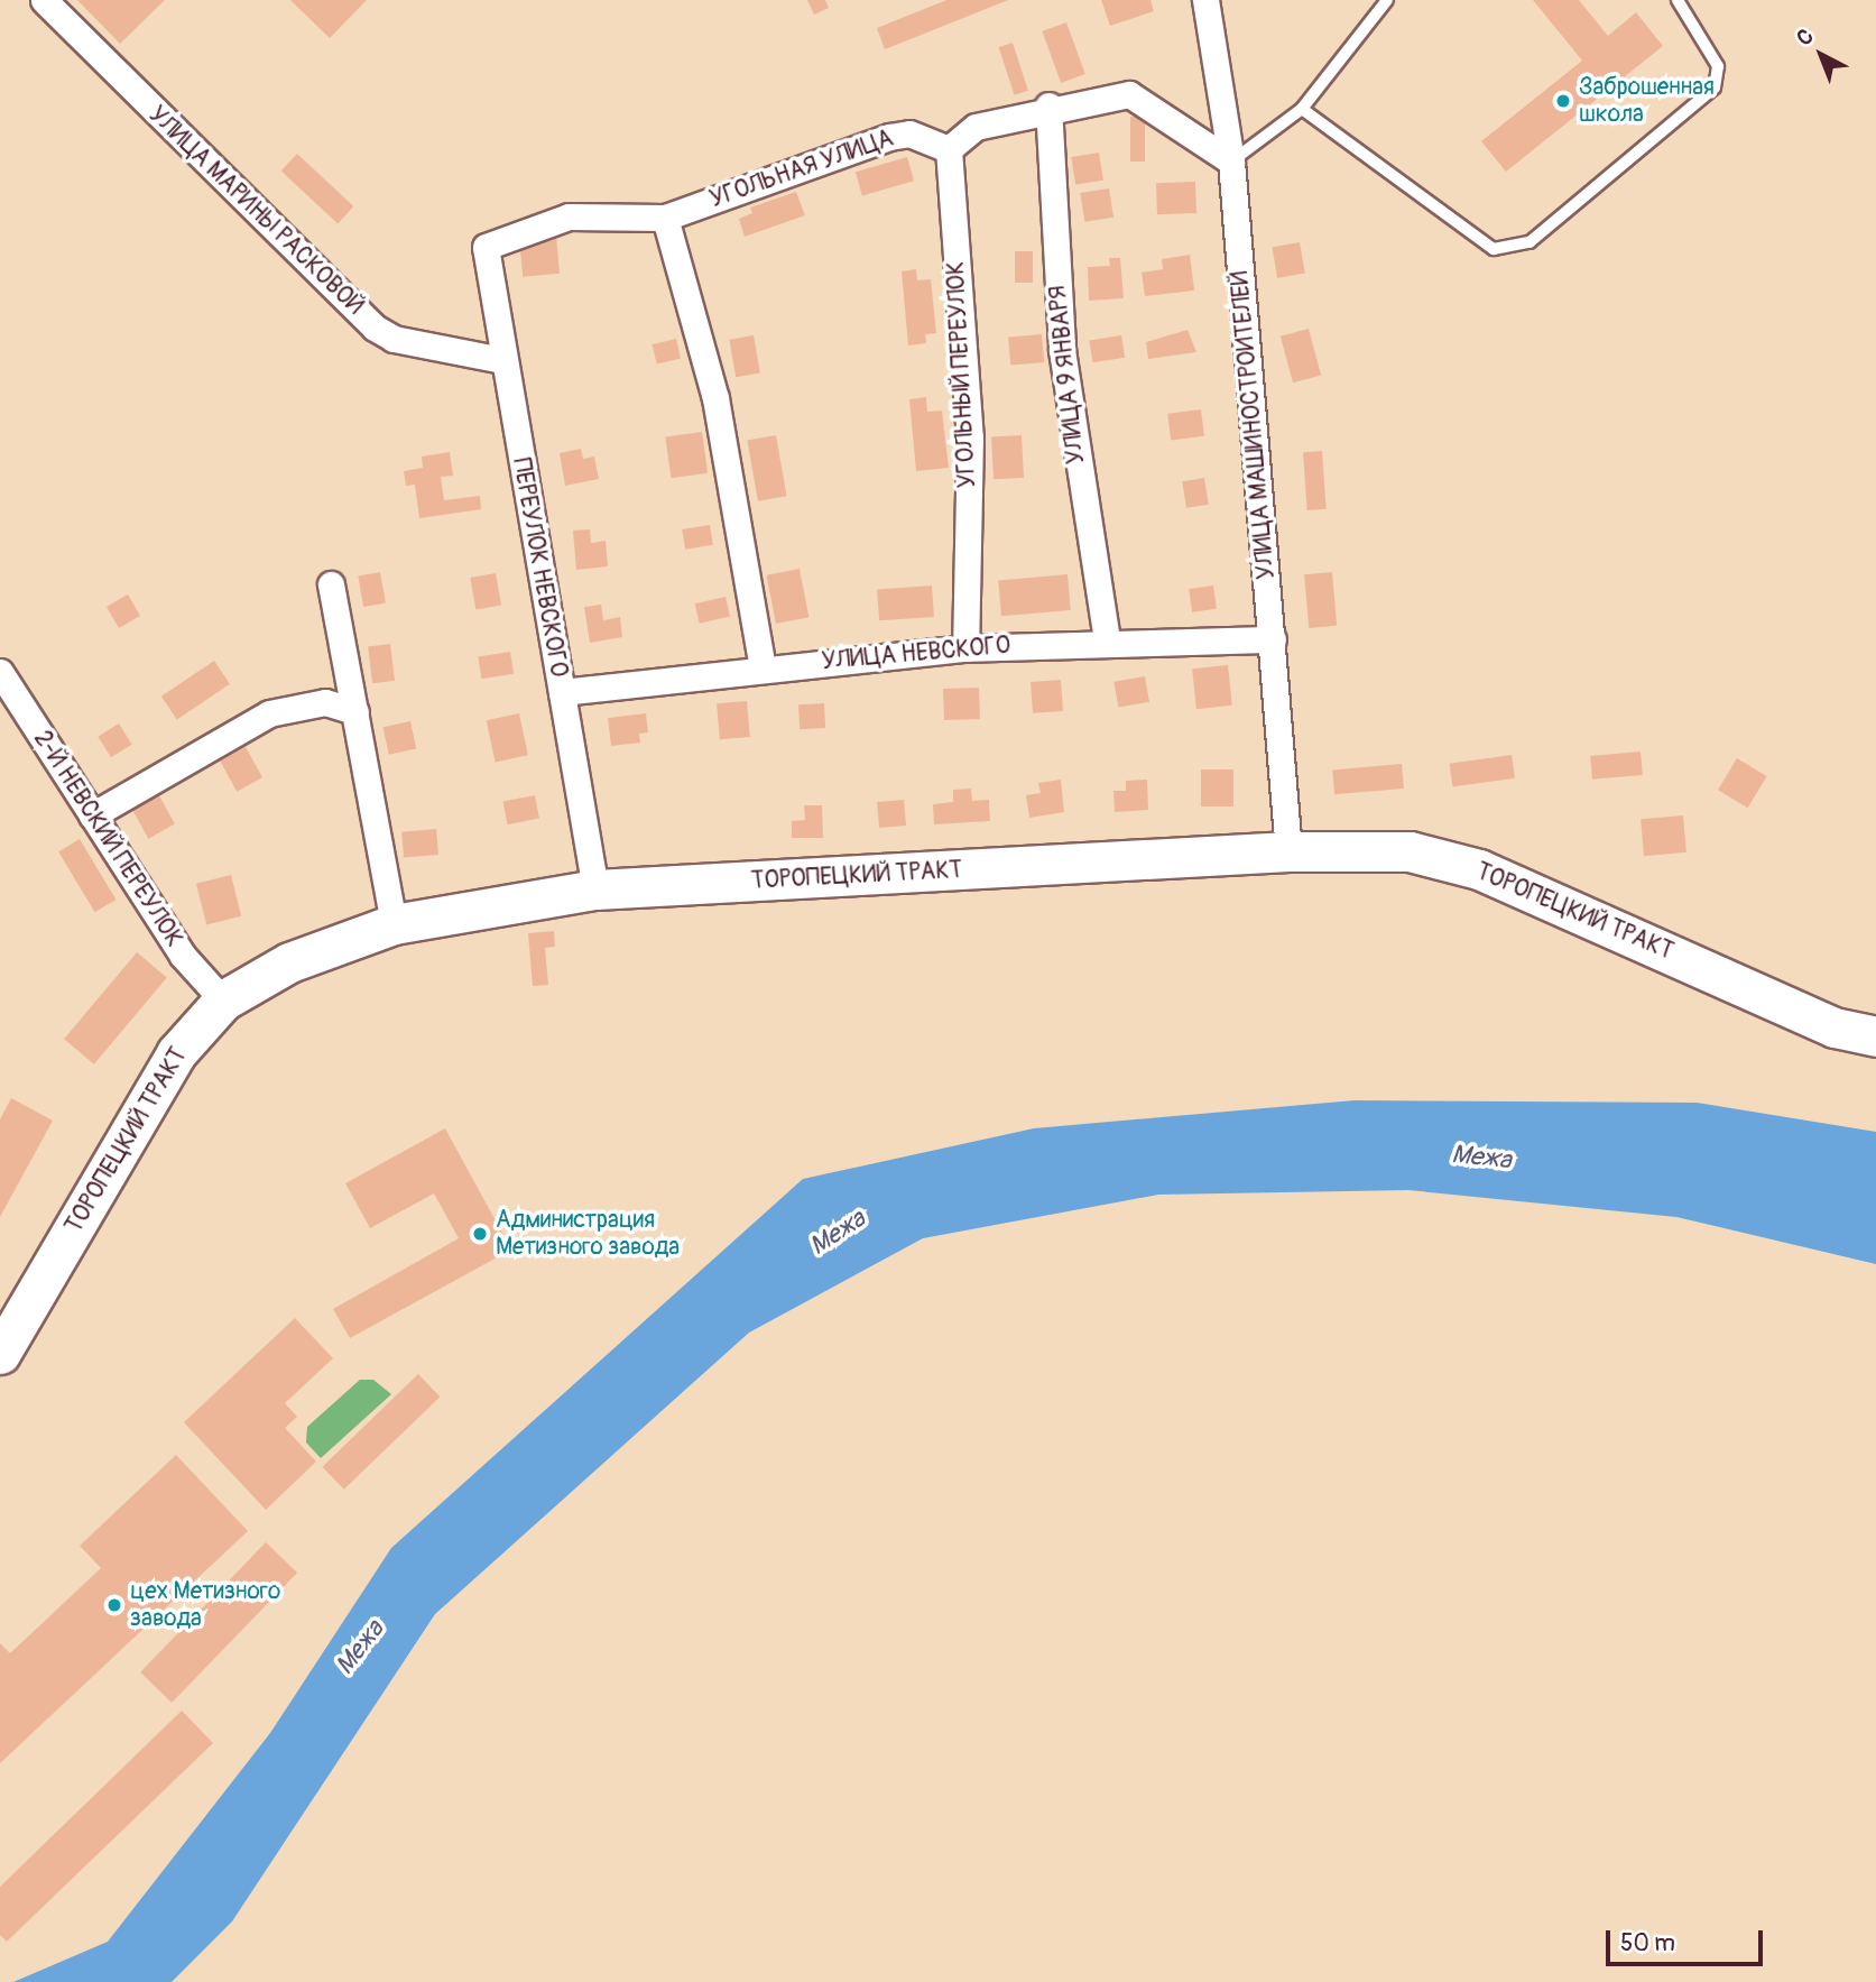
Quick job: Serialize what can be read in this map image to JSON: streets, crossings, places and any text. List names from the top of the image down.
{
  "streets": {
    "main road": ["ТОРОПЕЦКИЙ ТРАКТ"],
    "street": [
      "УГОЛЬНАЯ УЛИЦА",
      "УЛИЦА МАРИНЫ РАСКОВОЙ",
      "УГОЛЬНЫЙ ПЕРЕУЛОК",
      "УЛИЦА 9 ЯНВАРЯ",
      "УЛИЦА МАШИНОСТРОИТЕЛЕЙ",
      "ПЕРЕУЛОК НЕВСКОГО",
      "УЛИЦА НЕВСКОГО",
      "2-Й НЕВСКИЙ ПЕРЕУЛОК"
    ]
  },
  "crossings": [
    ["УГОЛЬНАЯ УЛИЦА", "УГОЛЬНЫЙ ПЕРЕУЛОК"],
    ["УГОЛЬНАЯ УЛИЦА", "ПЕРЕУЛОК НЕВСКОГО"],
    ["УЛИЦА МАРИНЫ РАСКОВОЙ", "ПЕРЕУЛОК НЕВСКОГО"],
    ["УГОЛЬНЫЙ ПЕРЕУЛОК", "УЛИЦА НЕВСКОГО"],
    ["УЛИЦА 9 ЯНВАРЯ", "УЛИЦА НЕВСКОГО"],
    ["УЛИЦА МАШИНОСТРОИТЕЛЕЙ", "УЛИЦА НЕВСКОГО"],
    ["УЛИЦА МАШИНОСТРОИТЕЛЕЙ", "ТОРОПЕЦКИЙ ТРАКТ"],
    ["ПЕРЕУЛОК НЕВСКОГО", "УЛИЦА НЕВСКОГО"],
    ["ПЕРЕУЛОК НЕВСКОГО", "ТОРОПЕЦКИЙ ТРАКТ"],
    ["2-Й НЕВСКИЙ ПЕРЕУЛОК", "ТОРОПЕЦКИЙ ТРАКТ"]
  ],
  "water": ["Межа"],
  "places": ["Заброшенная школа", "Администрация Метизного завода", "цех Метизного завода"],
  "scale_bar": "50 m",
  "north": "top left"
}
